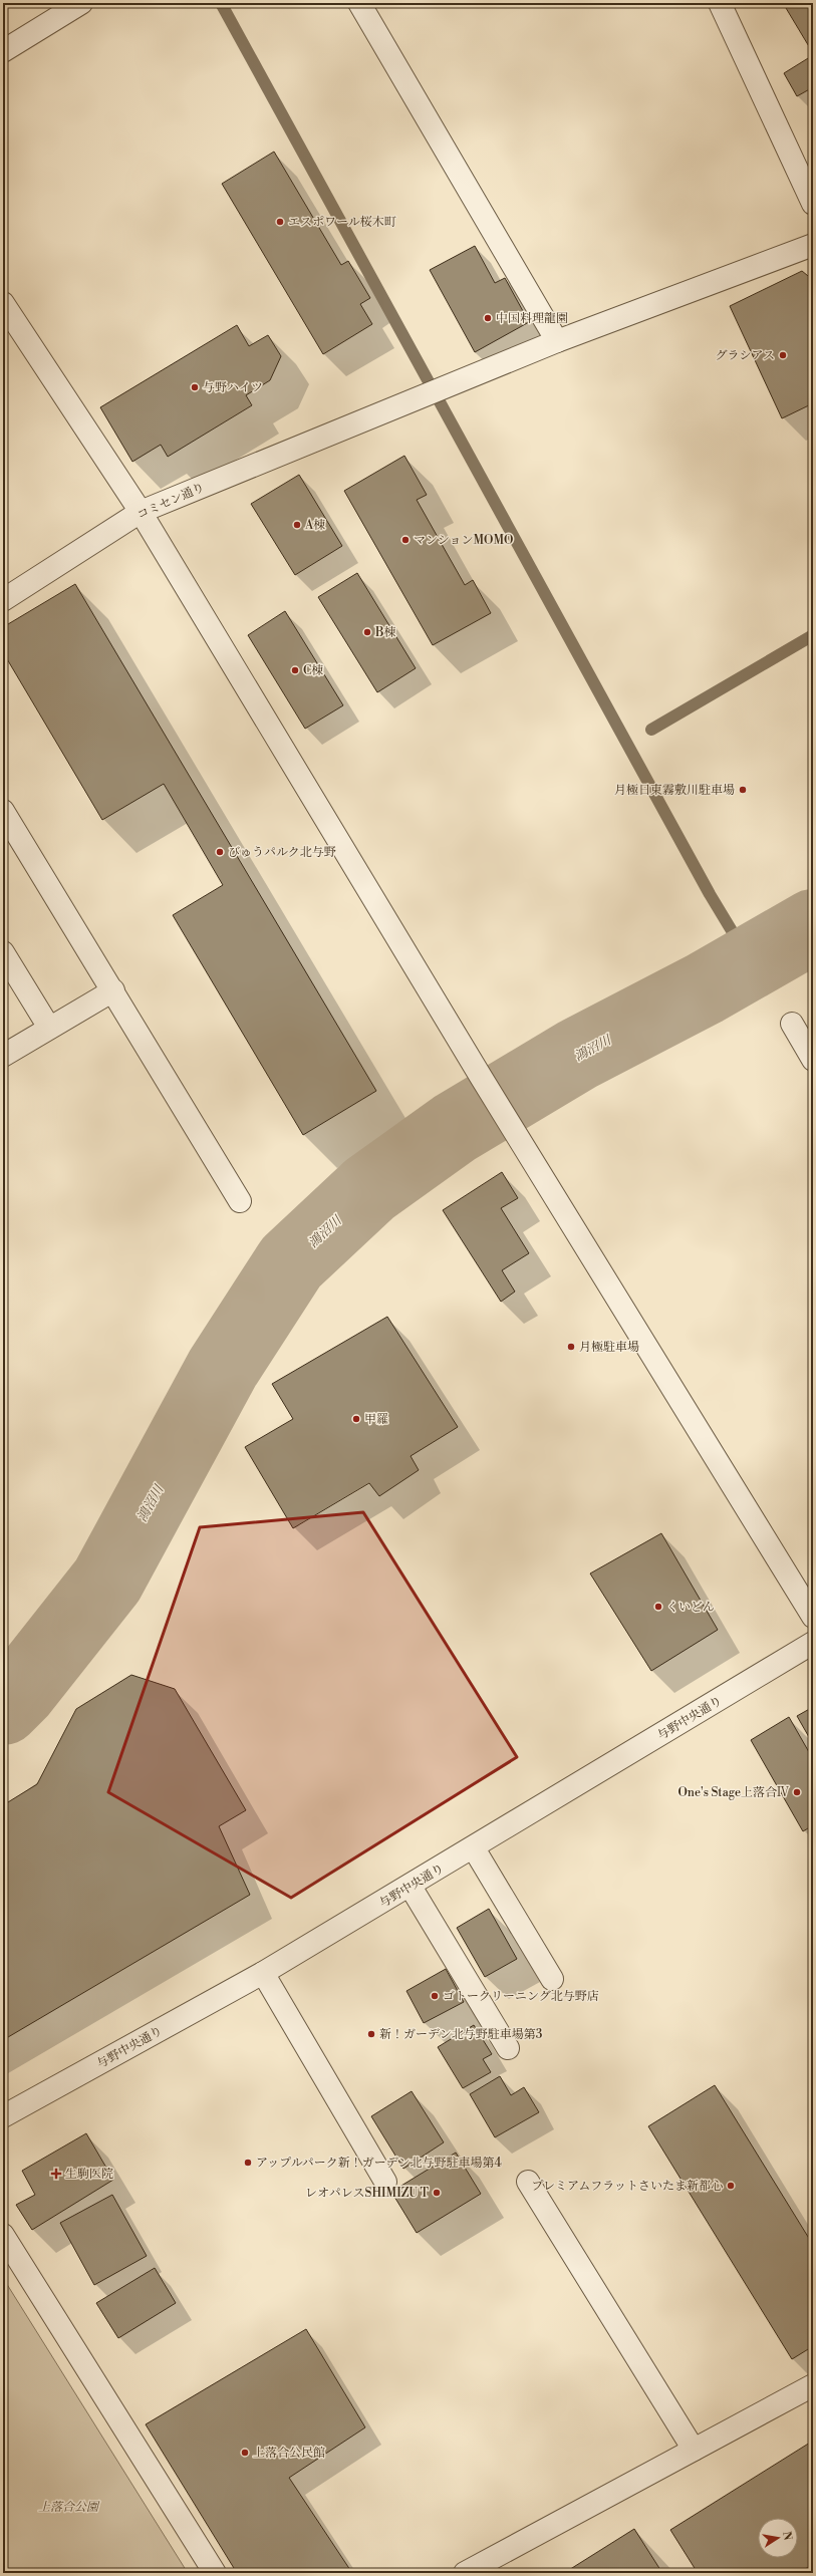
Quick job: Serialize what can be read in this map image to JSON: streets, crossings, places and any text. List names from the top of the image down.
{
  "streets": {
    "street": ["コミセン通り", "与野中央通り"]
  },
  "water": ["鴻沼川"],
  "parks": ["上落合公園"],
  "places": {
    "other": [
      "エスポワール桜木町",
      "中国料理龍園",
      "グラシアス",
      "与野ハイツ",
      "A棟",
      "マンションMOMO",
      "B棟",
      "C棟",
      "月極日東霧敷川駐車場",
      "びゅうパルク北与野",
      "月極駐車場",
      "甲羅",
      "くいどん",
      "One's Stage上落合Ⅳ",
      "ゴトークリーニング北与野店",
      "新！ガーデン北与野駐車場第3",
      "アップルパーク新！ガーデン北与野駐車場第4",
      "プレミアムフラットさいたま新都心",
      "レオパレスSHIMIZU T",
      "上落合公民館"
    ],
    "health": ["生駒医院"]
  },
  "north": "right"
}
